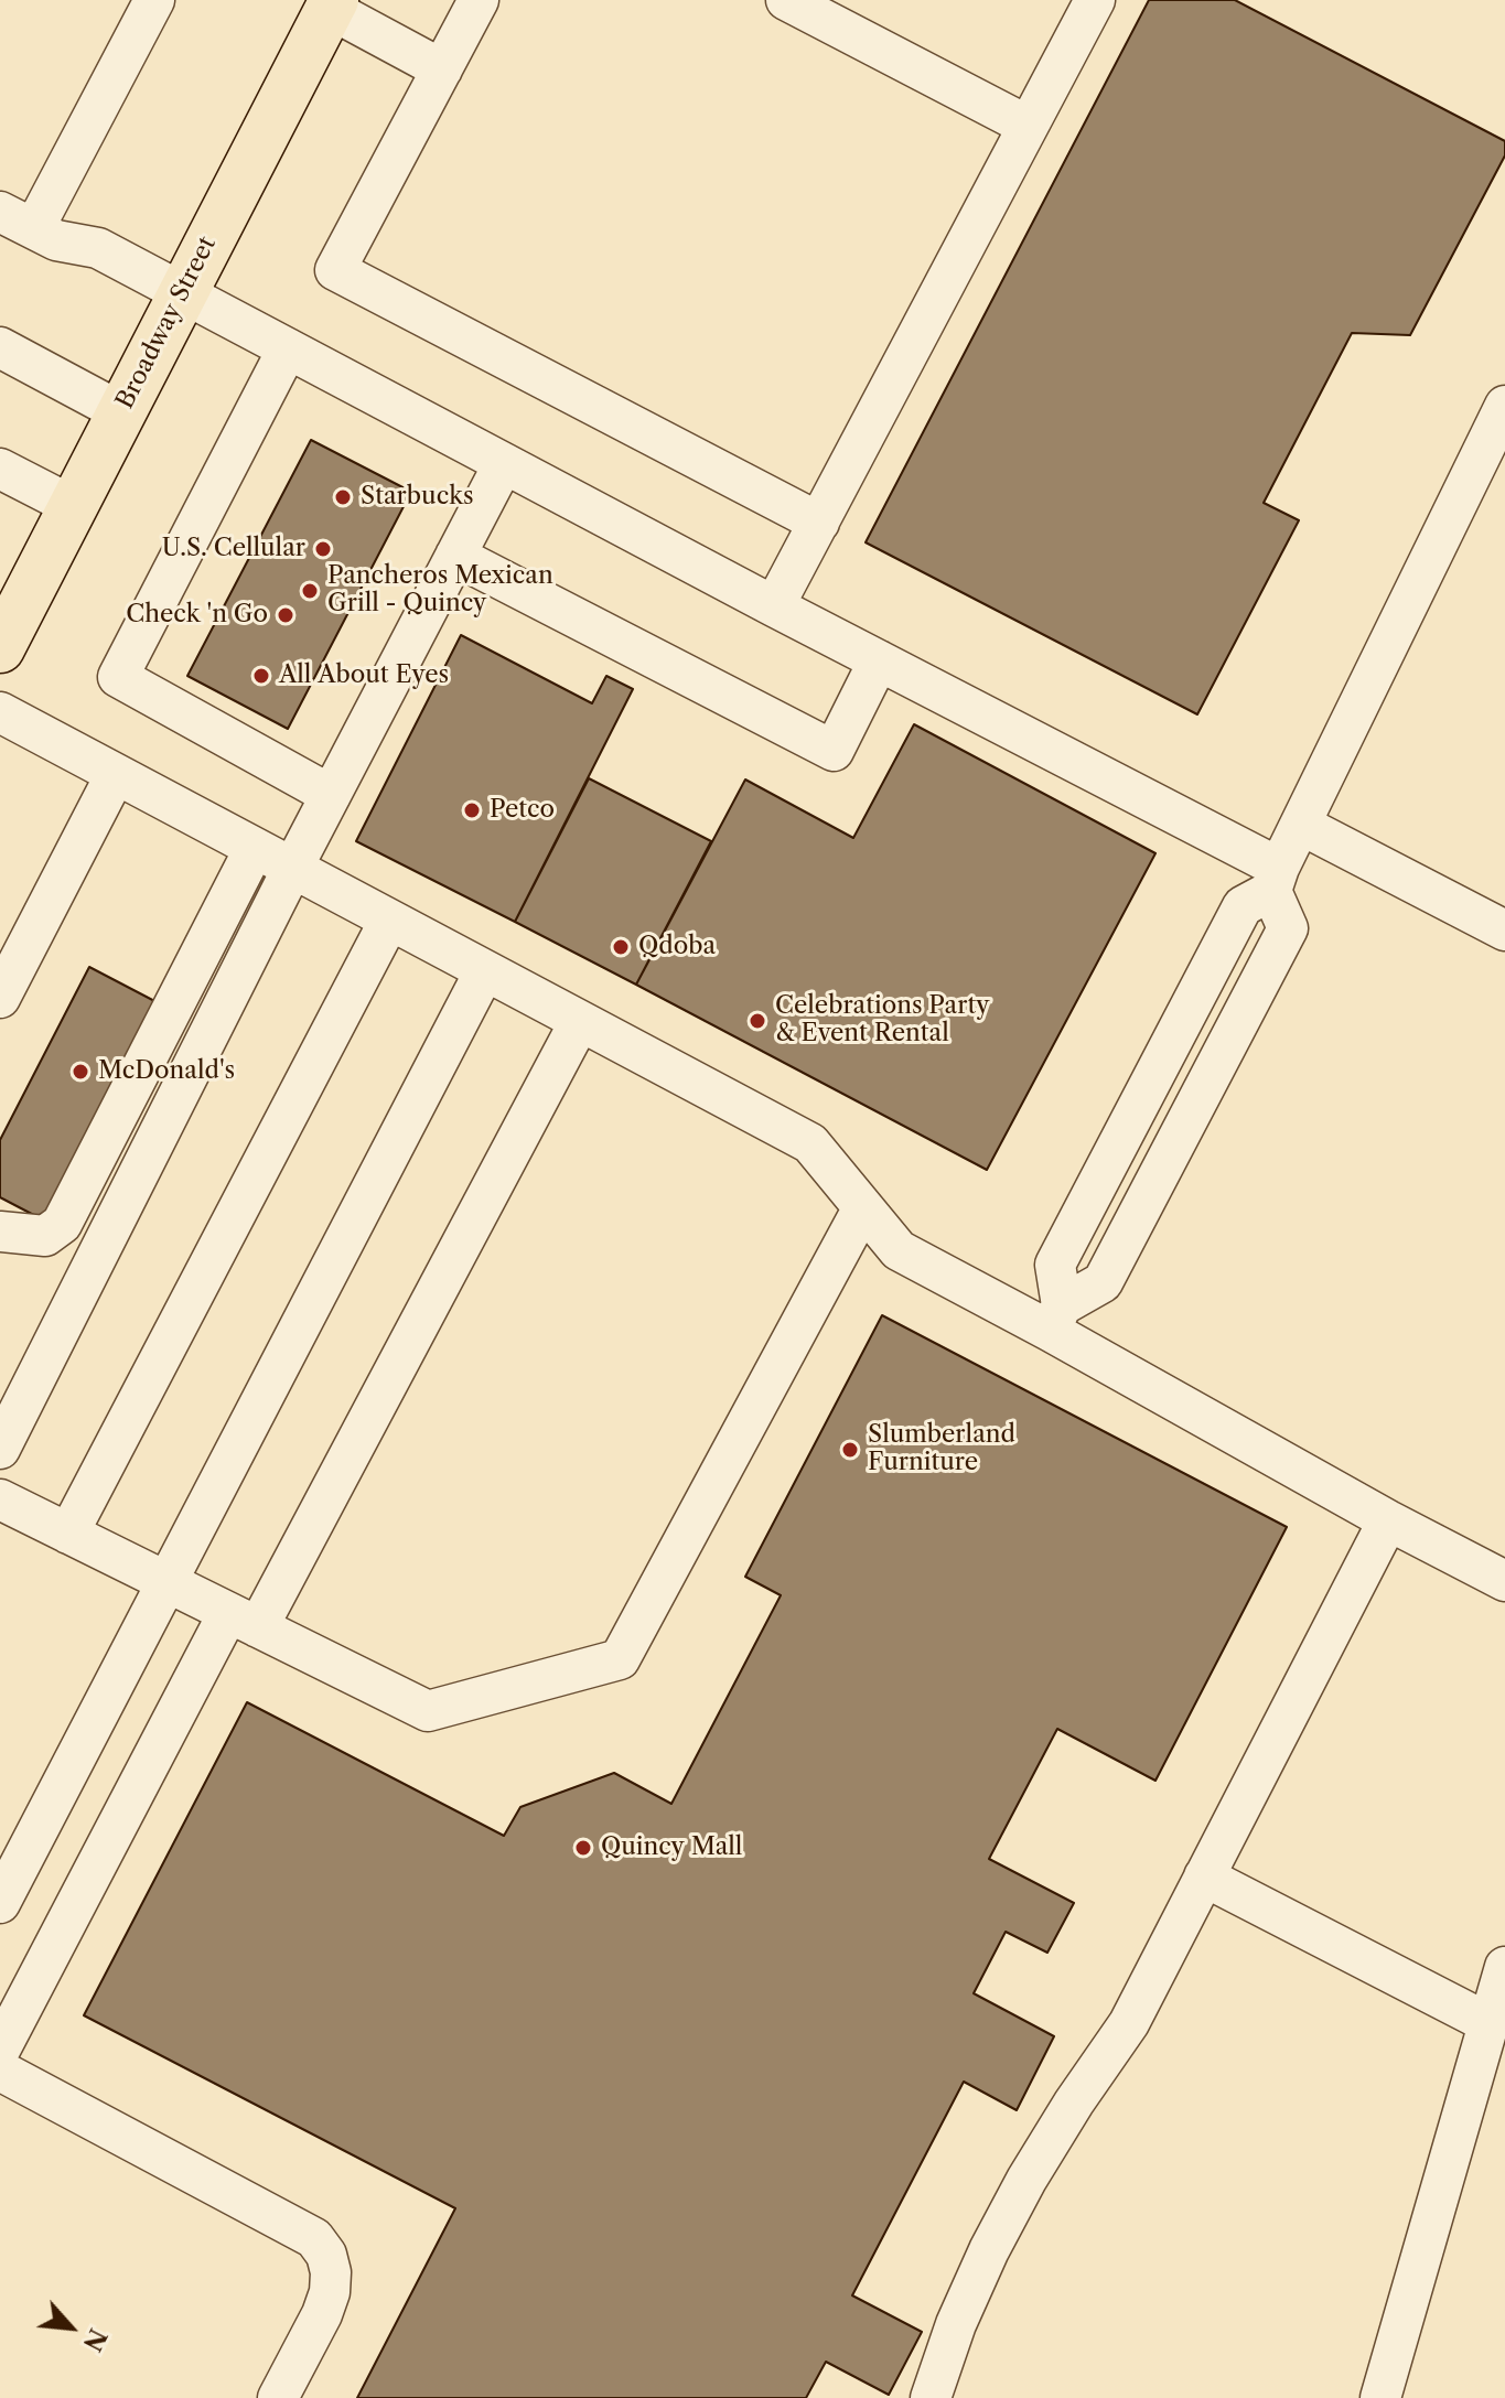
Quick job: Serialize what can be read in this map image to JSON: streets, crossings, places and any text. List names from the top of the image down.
{
  "streets": {
    "main road": ["Broadway Street"]
  },
  "places": [
    "Starbucks",
    "U.S. Cellular",
    "Pancheros Mexican Grill - Quincy",
    "Check 'n Go",
    "All About Eyes",
    "Petco",
    "Qdoba",
    "Celebrations Party & Event Rental",
    "McDonald's",
    "Slumberland Furniture",
    "Quincy Mall"
  ],
  "north": "bottom right"
}
